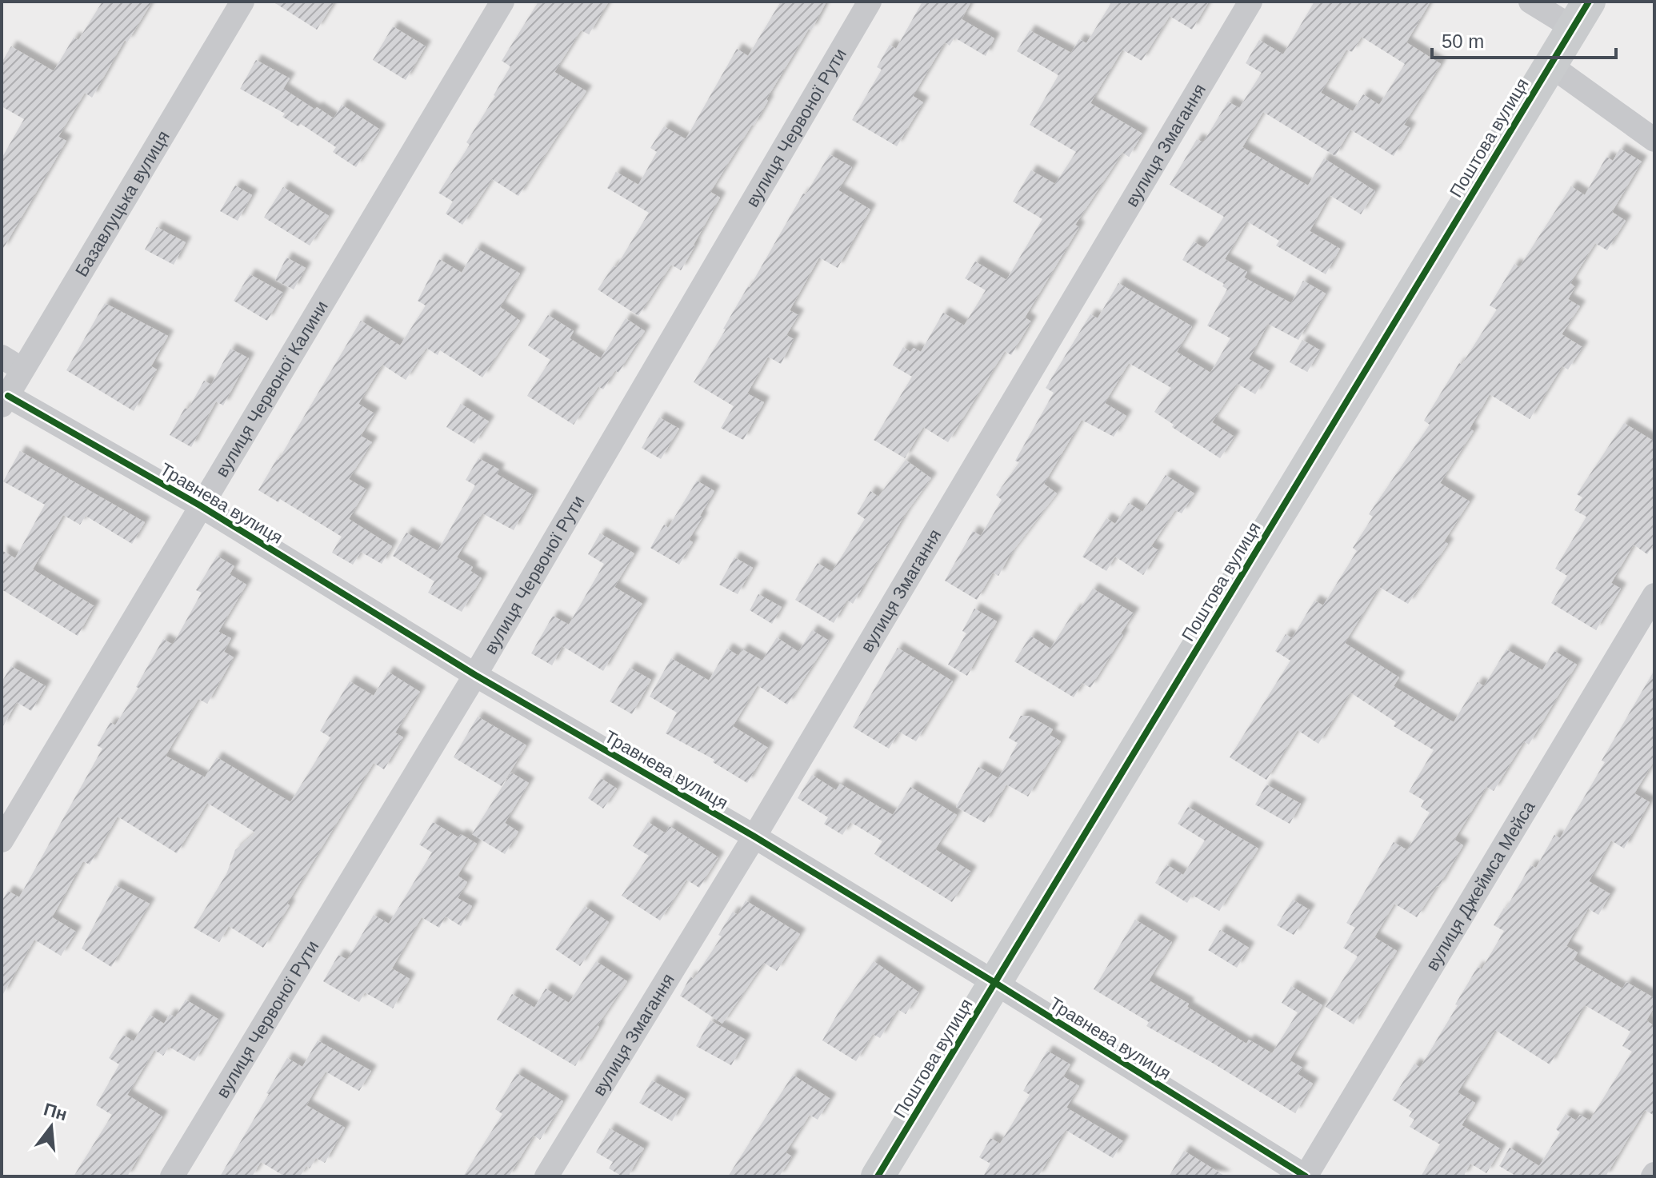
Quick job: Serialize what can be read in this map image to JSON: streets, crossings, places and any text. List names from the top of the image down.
{
  "streets": {
    "street": [
      "вулиця Червоної Рути",
      "Поштова вулиця",
      "вулиця Змагання",
      "Базавлуцька вулиця",
      "вулиця Червоної Калини",
      "Травнева вулиця",
      "вулиця Джеймса Мейса"
    ]
  },
  "crossings": [
    ["вулиця Червоної Рути", "Травнева вулиця"],
    ["Поштова вулиця", "Травнева вулиця"],
    ["вулиця Змагання", "Травнева вулиця"],
    ["Базавлуцька вулиця", "Травнева вулиця"],
    ["вулиця Червоної Калини", "Травнева вулиця"],
    ["Травнева вулиця", "вулиця Джеймса Мейса"]
  ],
  "scale_bar": "50 m",
  "north": "top"
}
